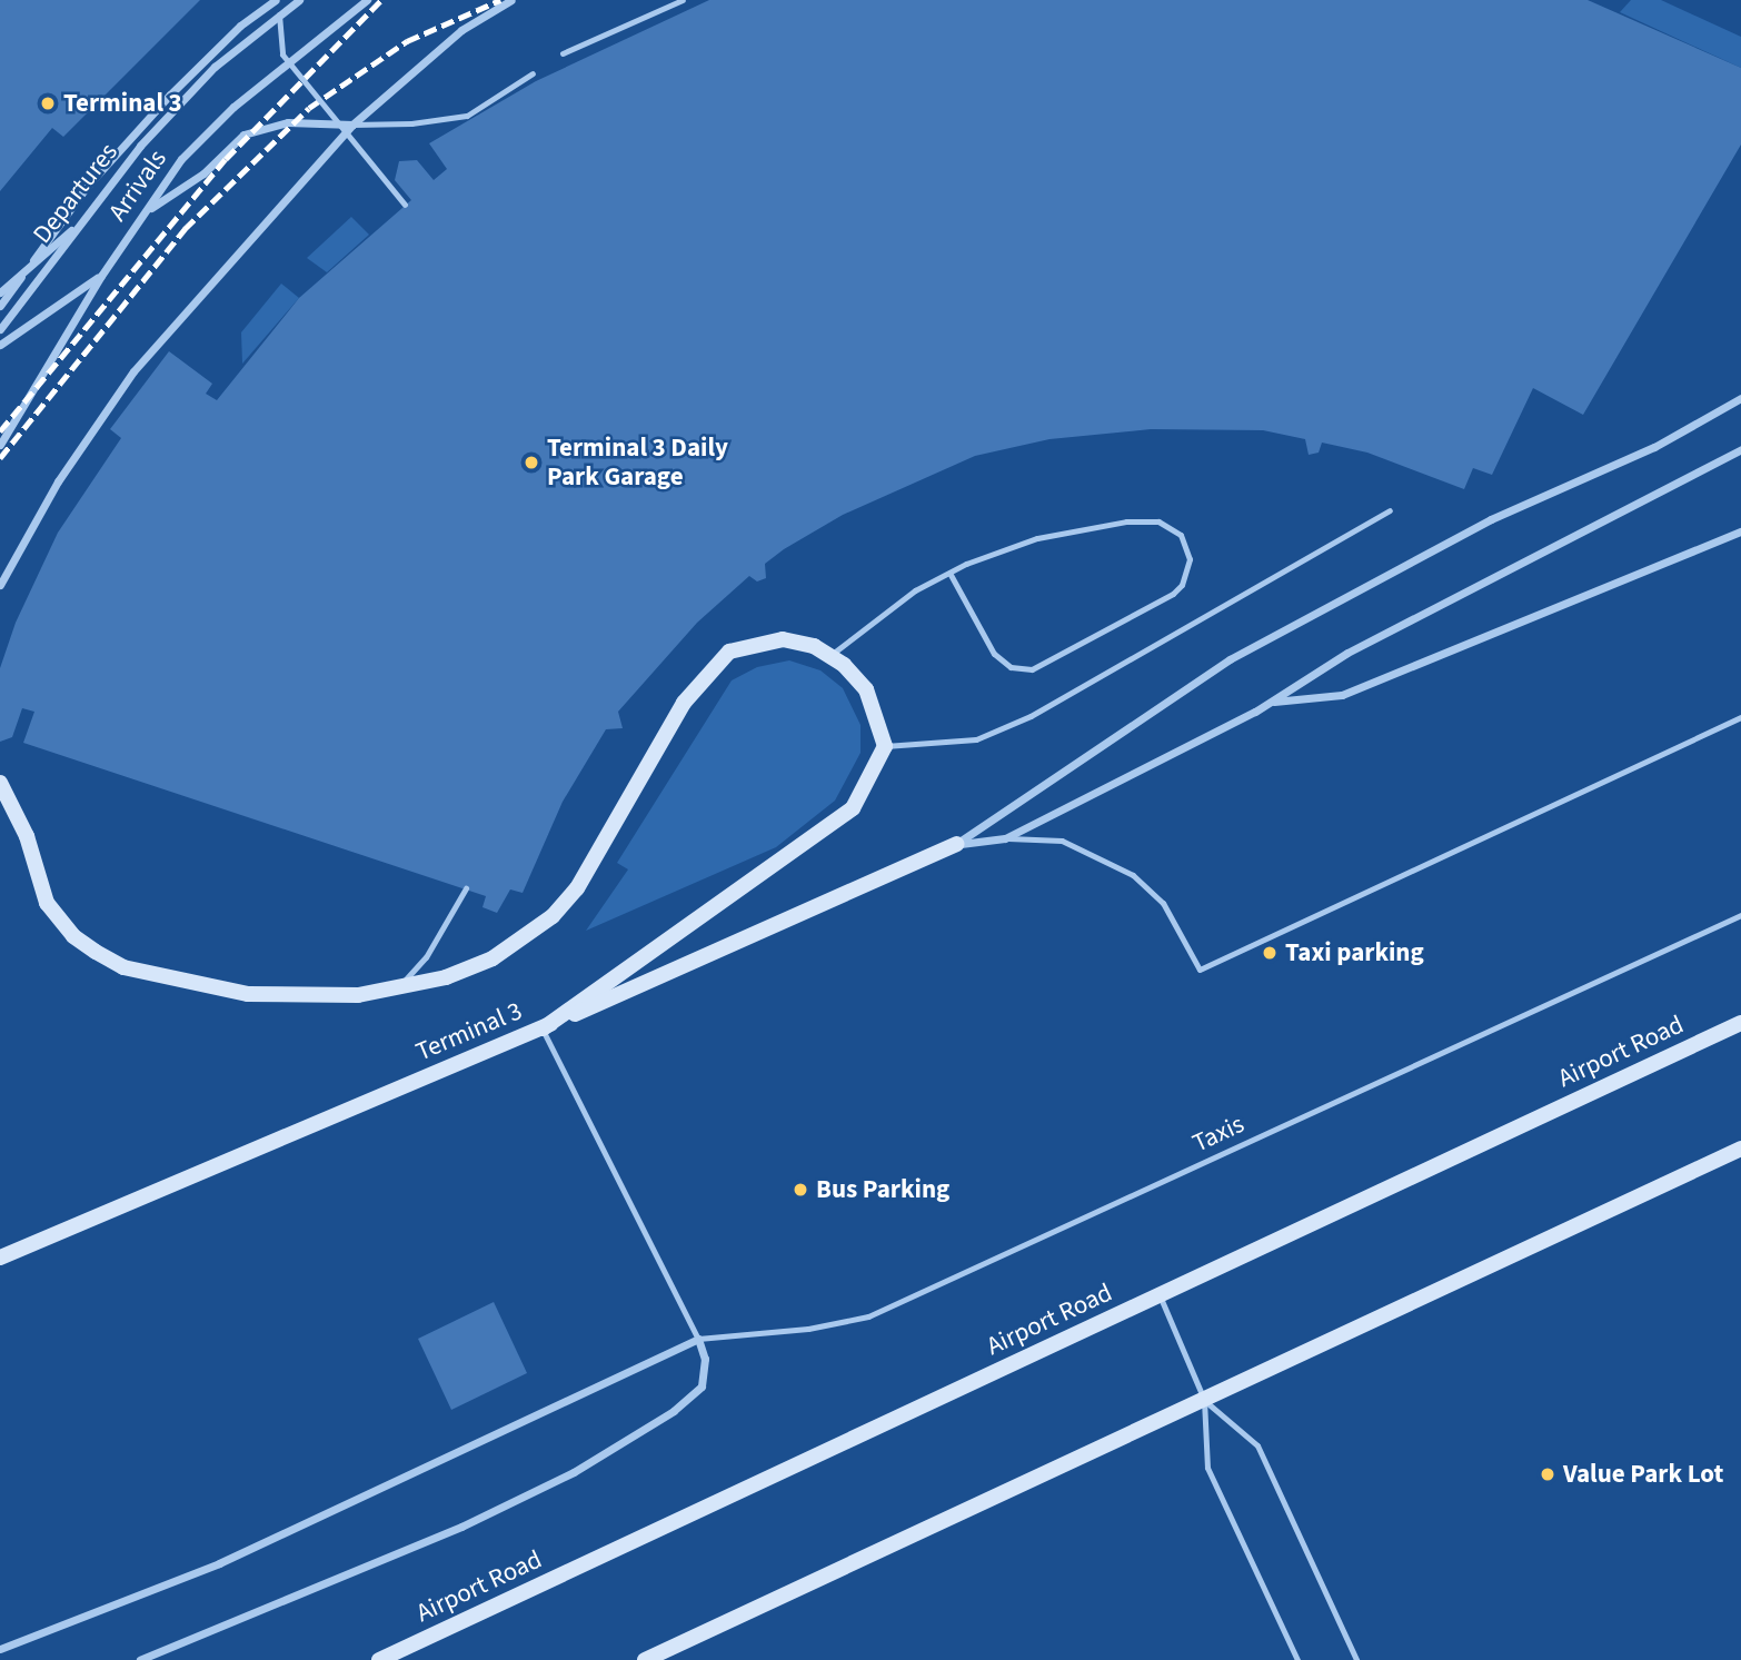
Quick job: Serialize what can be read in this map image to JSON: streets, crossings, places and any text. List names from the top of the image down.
{
  "streets": {
    "street": [
      "Arrivals",
      "Departures",
      "Terminal 3",
      "Airport Road"
    ],
    "lane": ["Taxis"]
  },
  "places": [
    "Terminal 3",
    "Terminal 3 Daily Park Garage",
    "Taxi parking",
    "Bus Parking",
    "Value Park Lot"
  ]
}
